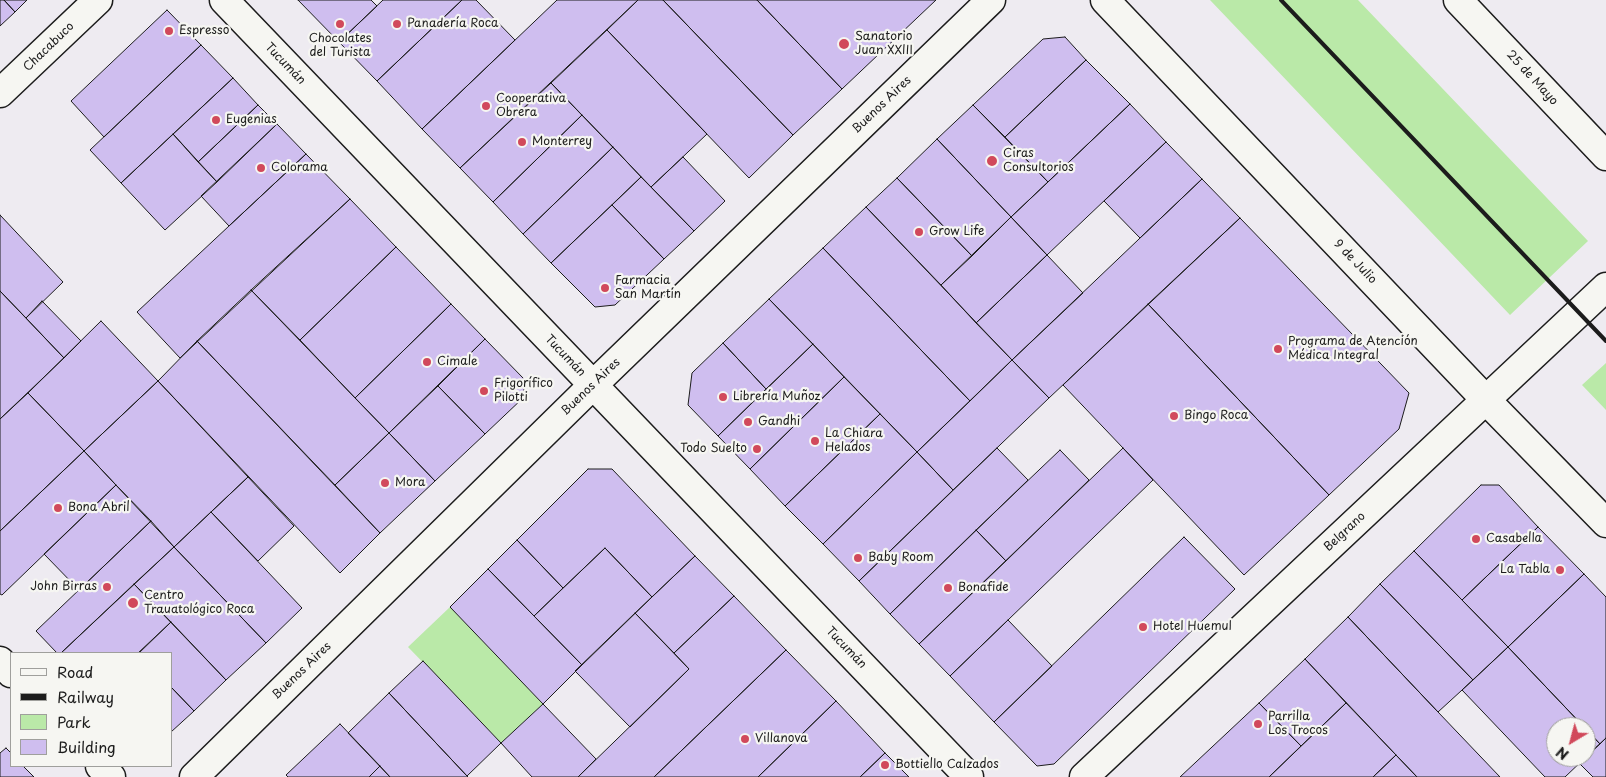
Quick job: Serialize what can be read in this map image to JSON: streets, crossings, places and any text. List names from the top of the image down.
{
  "streets": {
    "street": [
      "Chacabuco",
      "Tucumán",
      "25 de Mayo",
      "Buenos Aires",
      "9 de Julio",
      "Belgrano"
    ]
  },
  "crossings": [
    ["Tucumán", "Buenos Aires"],
    ["9 de Julio", "Belgrano"]
  ],
  "places": [
    "Chocolates del Turista",
    "Panadería Roca",
    "Espresso",
    "Sanatorio Juan XXIII",
    "Cooperativa Obrera",
    "Eugenias",
    "Monterrey",
    "Ciras Consultorios",
    "Colorama",
    "Grow Life",
    "Farmacia San Martín",
    "Programa de Atención Médica Integral",
    "Cimale",
    "Frigorífico Pilotti",
    "Librería Muñoz",
    "Bingo Roca",
    "Gandhi",
    "La Chiara Helados",
    "Todo Suelto",
    "Mora",
    "Bona Abril",
    "Casabella",
    "Baby Room",
    "La Tabla",
    "John Birras",
    "Bonafide",
    "Centro Trauatológico Roca",
    "Hotel Huemul",
    "Parrilla Los Trocos",
    "Villanova",
    "Bottiello Calzados"
  ],
  "legend": [
    "Road",
    "Railway",
    "Park",
    "Building"
  ],
  "north": "bottom left"
}
